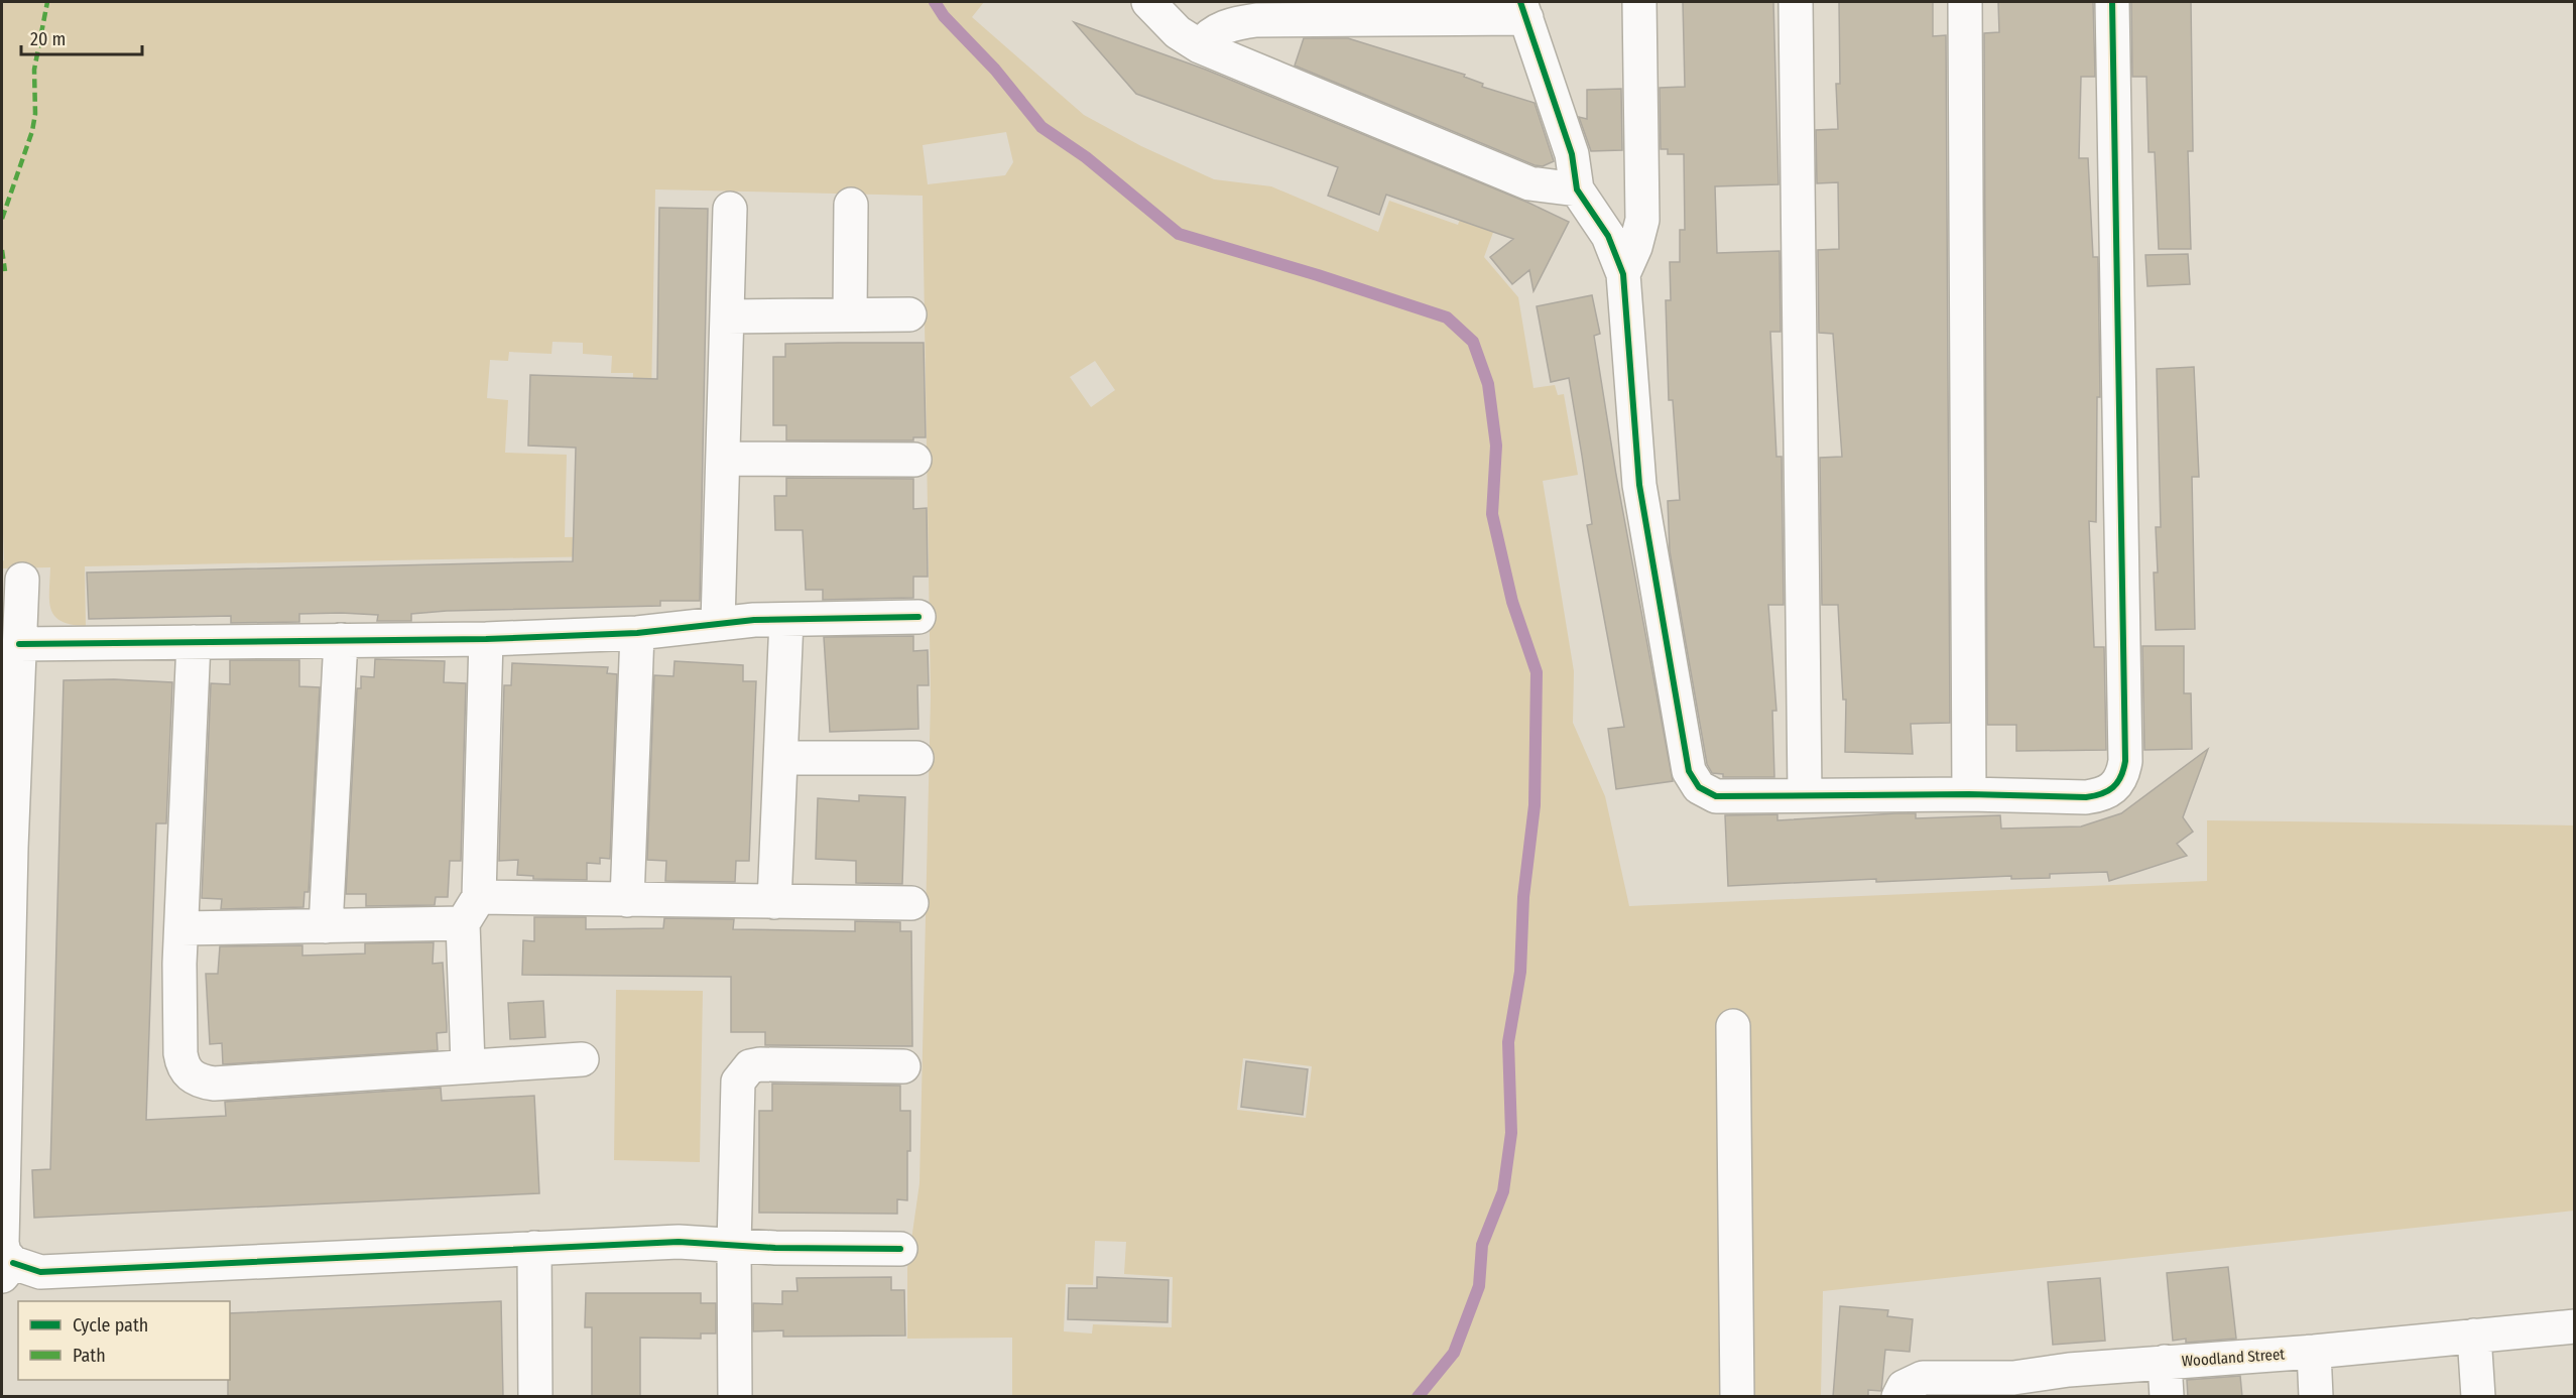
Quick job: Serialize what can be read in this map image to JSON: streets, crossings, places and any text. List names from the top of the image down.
{
  "streets": {
    "street": ["Woodland Street"]
  },
  "legend": ["Cycle path", "Path"],
  "scale_bar": "20 m"
}
